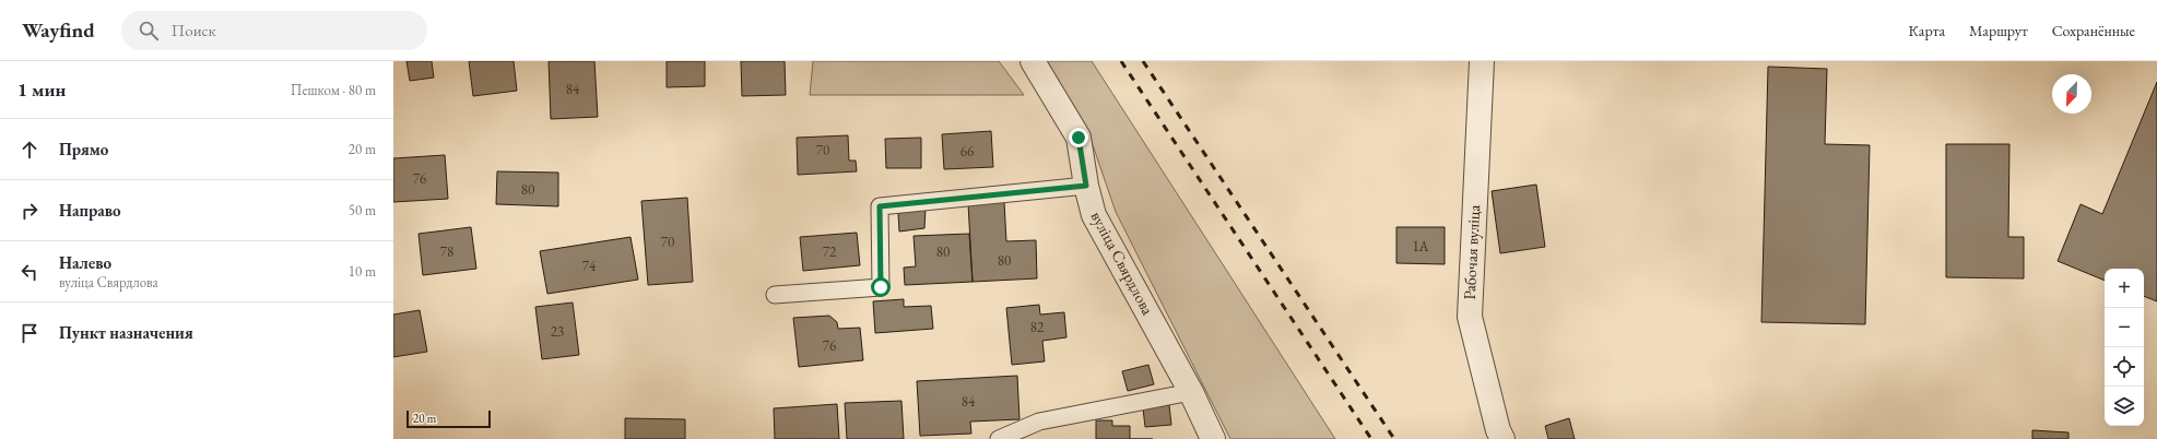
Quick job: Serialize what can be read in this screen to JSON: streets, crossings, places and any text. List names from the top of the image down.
{
  "streets": {
    "street": ["Рабочая вуліца", "вуліца Свярдлова"]
  },
  "house_numbers": [
    "84",
    "70",
    "66",
    "76",
    "80",
    "70",
    "1А",
    "78",
    "72",
    "80",
    "80",
    "74",
    "82",
    "23",
    "76",
    "84"
  ],
  "scale_bar": "20 m",
  "north": "bottom left",
  "page": {
    "header": "Wayfind",
    "search": "Поиск",
    "nav": ["Карта", "Маршрут", "Сохранённые"],
    "heading": ["1 мин", "Пешком · 80 m"],
    "list": [
      ["Прямо", "20 m"],
      ["Направо", "50 m"],
      ["Налево", "вуліца Свярдлова", "10 m"],
      "Пункт назначения"
    ],
    "map_buttons": ["+", "−"],
    "scale": "20 m"
  }
}
